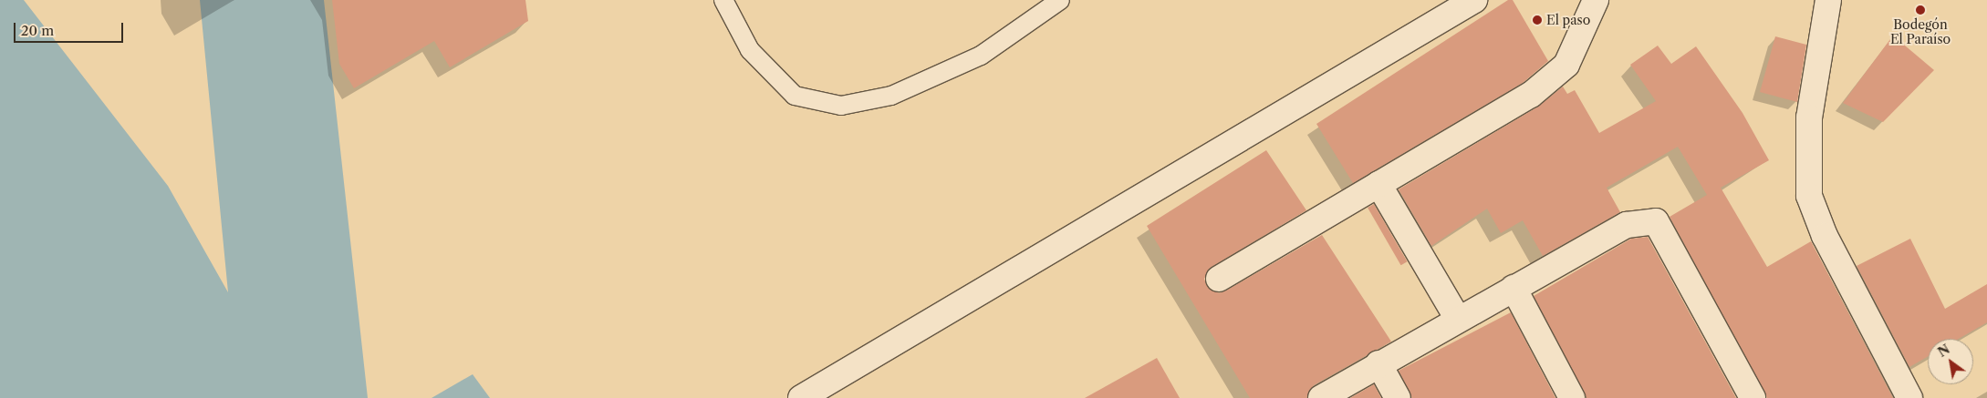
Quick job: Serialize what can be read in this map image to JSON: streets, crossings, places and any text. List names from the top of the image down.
{
  "places": ["Bodegón El Paraíso", "El paso"],
  "scale_bar": "20 m",
  "north": "top left"
}
